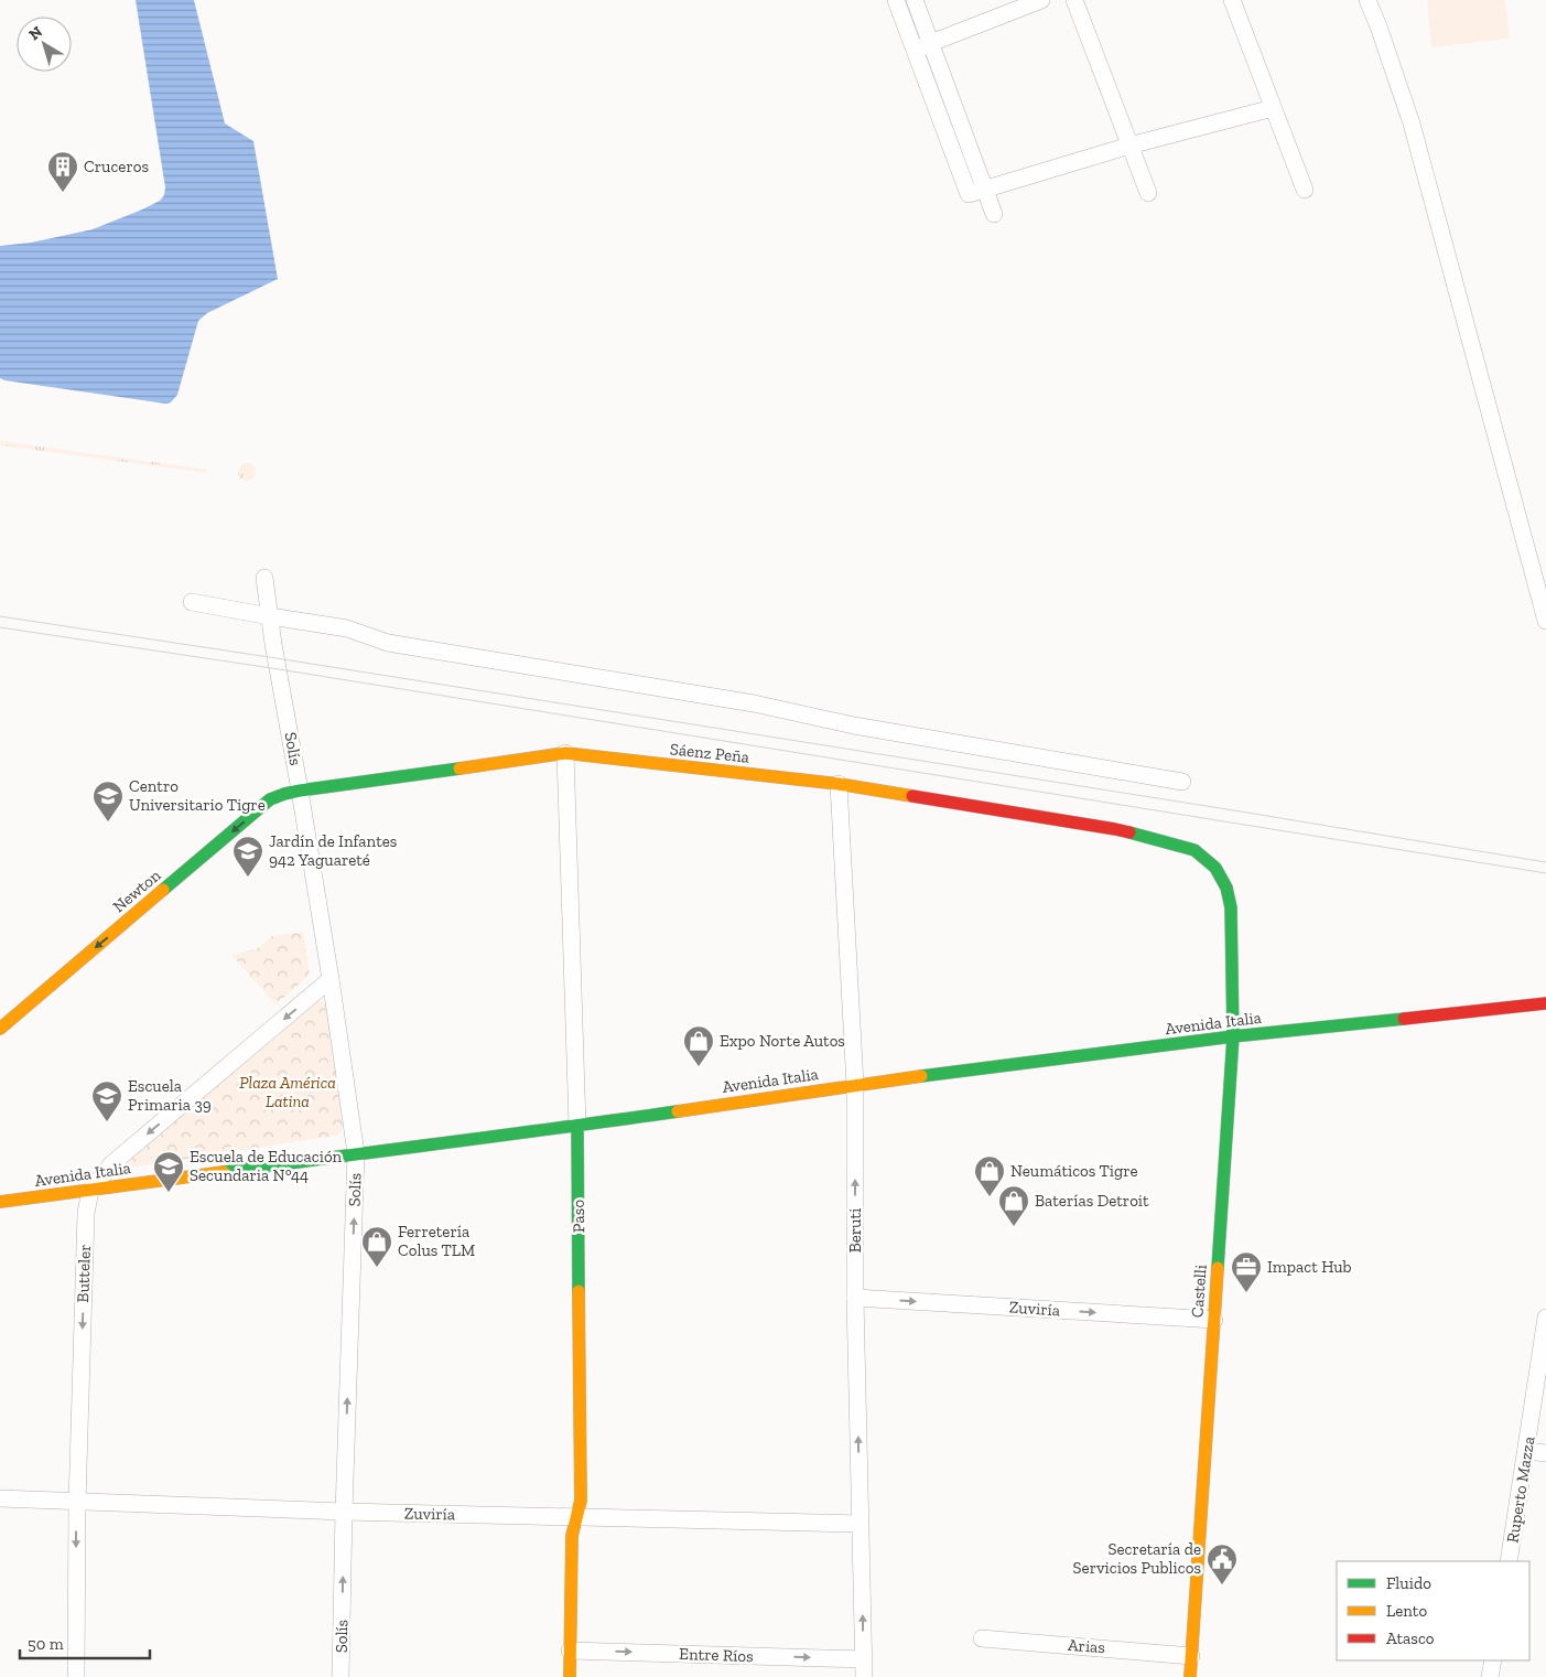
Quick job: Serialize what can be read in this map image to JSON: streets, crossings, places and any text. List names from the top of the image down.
{
  "streets": {
    "street": [
      "Solís",
      "Sáenz Peña",
      "Newton",
      "Avenida Italia",
      "Paso",
      "Beruti",
      "Butteler",
      "Castelli",
      "Zuviría",
      "Ruperto Mazza",
      "Arias",
      "Entre Ríos"
    ]
  },
  "crossings": [
    ["Solís", "Sáenz Peña"],
    ["Solís", "Newton"],
    ["Solís", "Avenida Italia"],
    ["Solís", "Butteler"],
    ["Solís", "Zuviría"],
    ["Sáenz Peña", "Newton"],
    ["Sáenz Peña", "Paso"],
    ["Sáenz Peña", "Beruti"],
    ["Sáenz Peña", "Castelli"],
    ["Avenida Italia", "Paso"],
    ["Avenida Italia", "Beruti"],
    ["Avenida Italia", "Butteler"],
    ["Avenida Italia", "Castelli"],
    ["Paso", "Zuviría"],
    ["Paso", "Entre Ríos"],
    ["Beruti", "Zuviría"],
    ["Beruti", "Entre Ríos"],
    ["Butteler", "Zuviría"],
    ["Castelli", "Zuviría"],
    ["Castelli", "Arias"]
  ],
  "one_way": [
    "Solís",
    "Newton",
    "Beruti",
    "Butteler",
    "Entre Ríos"
  ],
  "parks": ["Plaza América Latina"],
  "places": {
    "building": ["Cruceros"],
    "school or university": [
      "Centro Universitario Tigre",
      "Jardín de Infantes 942 Yaguareté",
      "Escuela Primaria 39",
      "Escuela de Educación Secundaria N°44"
    ],
    "shop": [
      "Expo Norte Autos",
      "Neumáticos Tigre",
      "Baterías Detroit",
      "Ferretería Colus TLM"
    ],
    "office": ["Impact Hub"],
    "public building": ["Secretaría de Servicios Publicos"]
  },
  "legend": ["Fluido", "Lento", "Atasco"],
  "scale_bar": "50 m",
  "north": "top left"
}
